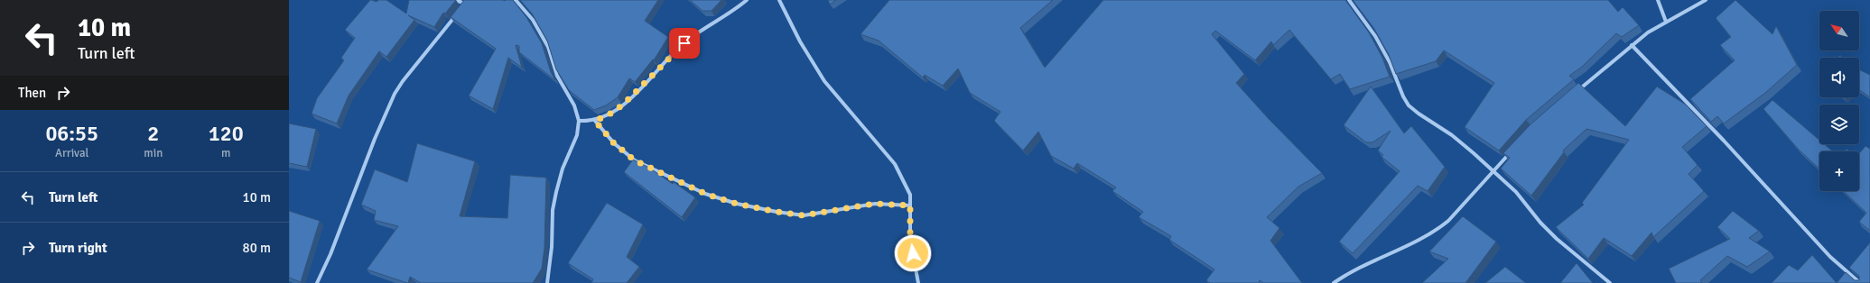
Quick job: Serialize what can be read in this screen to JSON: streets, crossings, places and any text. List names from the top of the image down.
{
  "north": "top left",
  "page": {
    "turn": ["10 m", "Turn left"],
    "map_buttons": "+",
    "then": "Then",
    "eta": [
      "06:55",
      "Arrival",
      "2",
      "min",
      "120",
      "m"
    ],
    "list": [
      {
        "name": "Turn left",
        "value": "10 m"
      },
      {
        "name": "Turn right",
        "value": "80 m"
      }
    ]
  }
}
